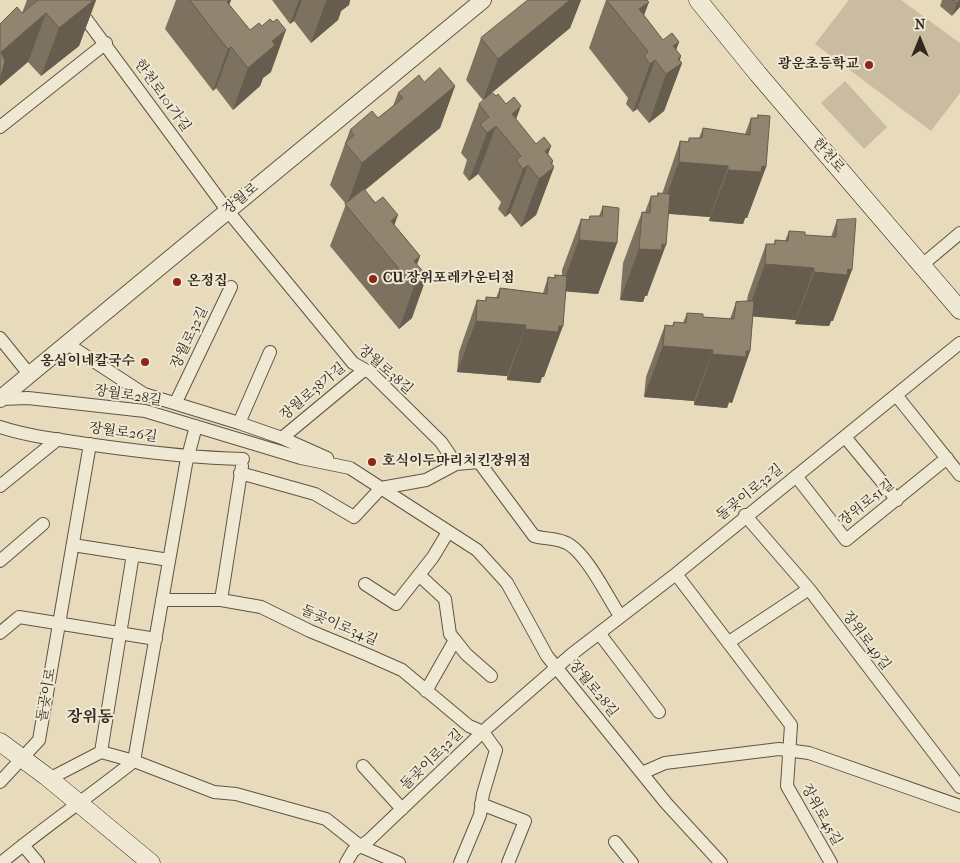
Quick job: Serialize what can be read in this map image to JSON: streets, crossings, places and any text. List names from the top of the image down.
{
  "streets": {
    "main road": ["한천로"],
    "street": [
      "한천로101가길",
      "장월로",
      "장월로32길",
      "장월로38길",
      "장월로38가길",
      "장월로28길",
      "장월로26길",
      "돌곶이로32길",
      "장위로51길",
      "돌곶이로34길",
      "장위로49길",
      "돌곶이로",
      "장위로45길"
    ]
  },
  "crossings": [
    ["한천로101가길", "장월로"],
    ["한천로101가길", "장월로38길"],
    ["장월로", "장월로38길"],
    ["장월로", "장월로28길"],
    ["장월로38길", "장월로38가길"],
    ["장월로28길", "돌곶이로32길"],
    ["장월로26길", "돌곶이로"],
    ["돌곶이로32길", "장위로51길"],
    ["돌곶이로32길", "돌곶이로34길"],
    ["돌곶이로32길", "장위로49길"]
  ],
  "districts": ["장위동"],
  "places": [
    "광운초등학교",
    "CU 장위포레카운티점",
    "온정집",
    "옹심이네칼국수",
    "호식이두마리치킨장위점"
  ],
  "north": "top"
}
